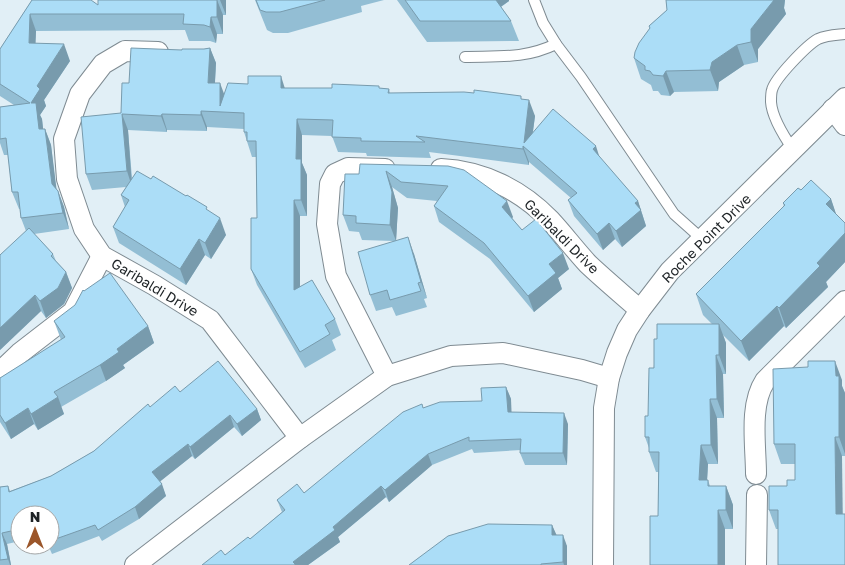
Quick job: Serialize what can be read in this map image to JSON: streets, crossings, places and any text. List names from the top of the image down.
{
  "streets": {
    "street": ["Garibaldi Drive", "Roche Point Drive"]
  },
  "crossings": [
    ["Garibaldi Drive", "Roche Point Drive"]
  ],
  "north": "top"
}
